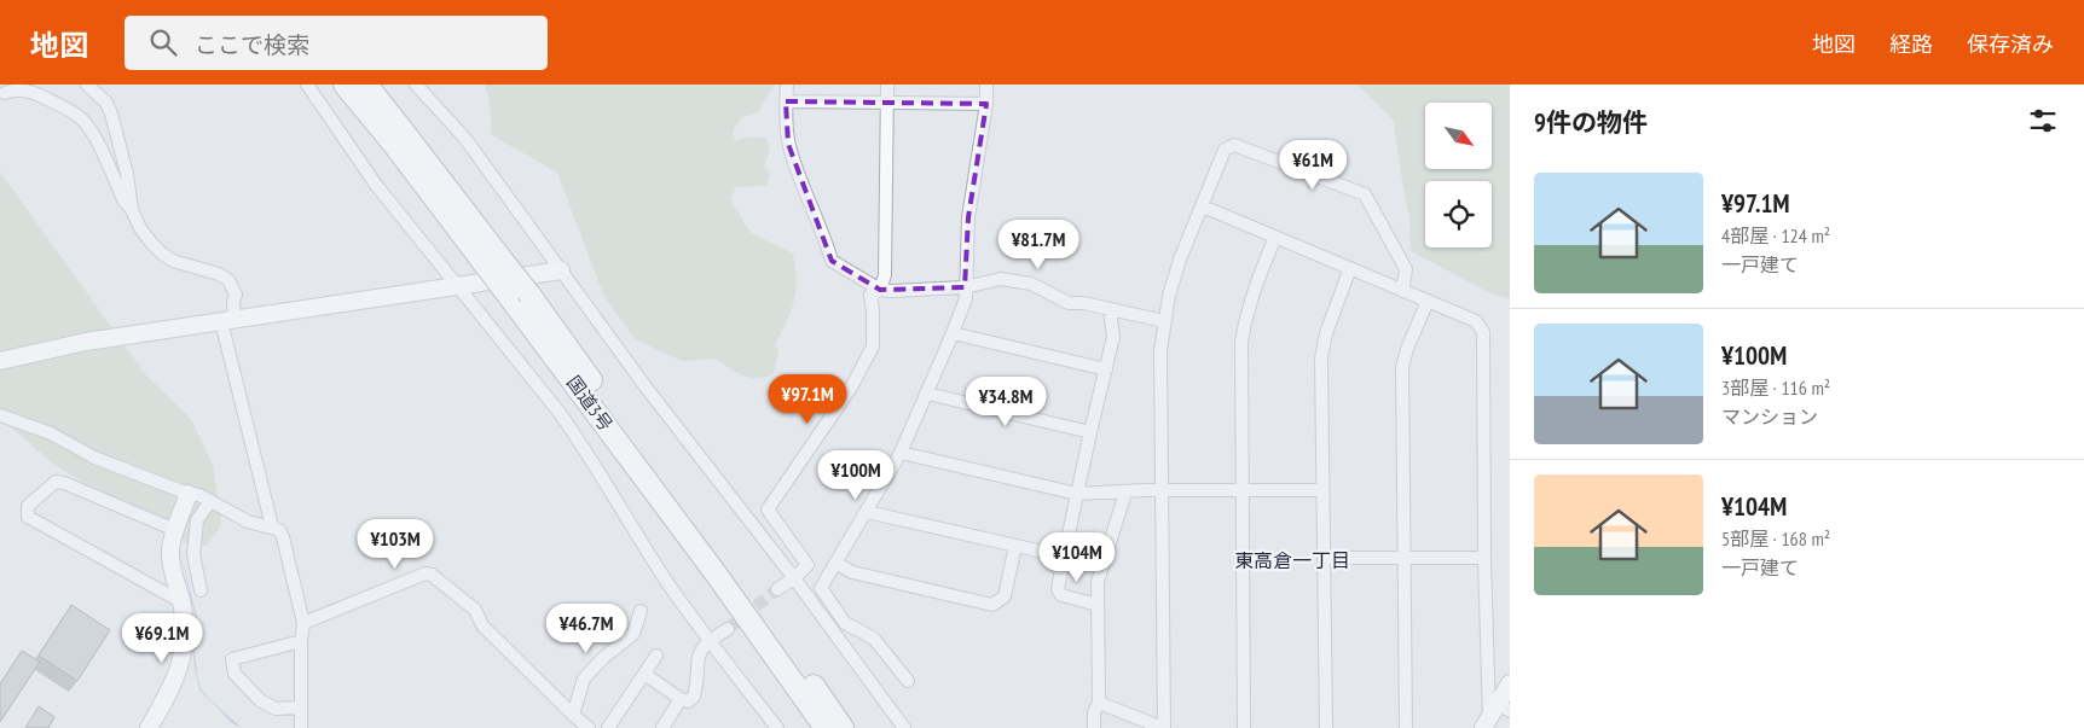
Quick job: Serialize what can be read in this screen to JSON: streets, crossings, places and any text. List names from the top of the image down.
{
  "streets": {
    "highway": ["国道3号"]
  },
  "districts": ["東高倉一丁目"],
  "north": "bottom right",
  "page": {
    "header": "地図",
    "search": "ここで検索",
    "nav": ["地図", "経路", "保存済み"],
    "heading": "9件の物件",
    "price": [
      "¥61M",
      "¥81.7M",
      "¥97.1M",
      "¥34.8M",
      "¥100M",
      "¥103M",
      "¥104M",
      "¥46.7M",
      "¥69.1M"
    ],
    "list": [
      {
        "name": "¥97.1M",
        "note": "4部屋 · 124 m² · 一戸建て"
      },
      {
        "name": "¥100M",
        "note": "3部屋 · 116 m² · マンション"
      },
      {
        "name": "¥104M",
        "note": "5部屋 · 168 m² · 一戸建て"
      }
    ]
  }
}
